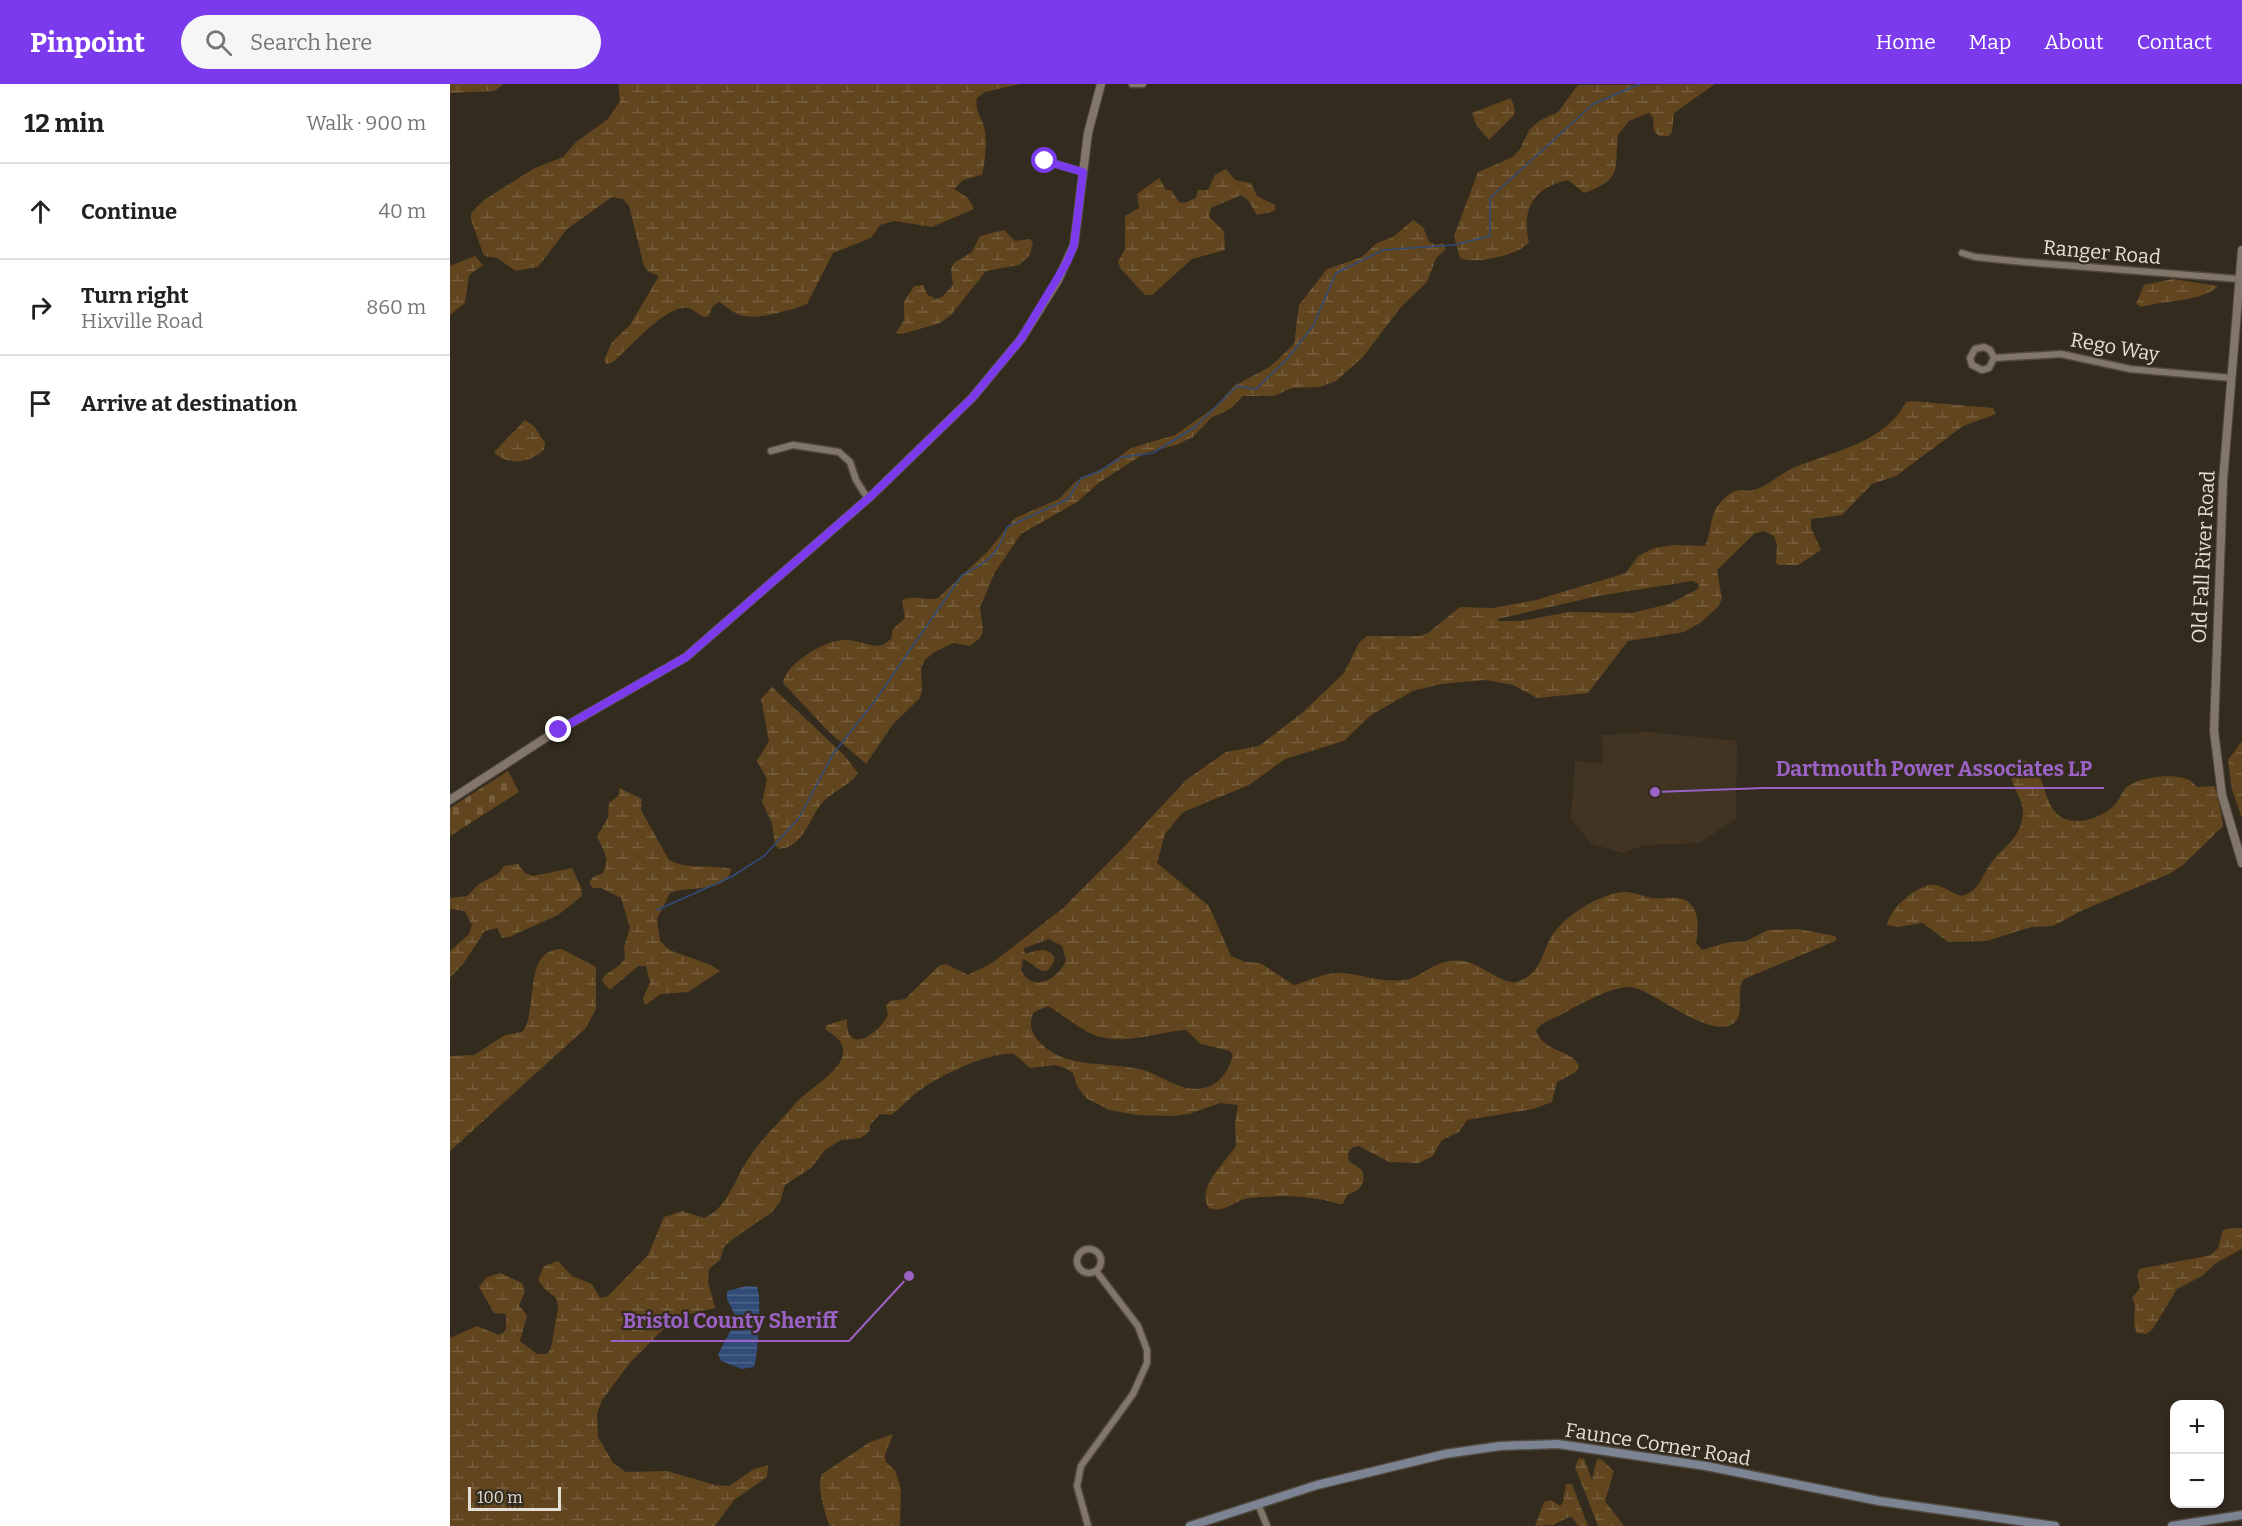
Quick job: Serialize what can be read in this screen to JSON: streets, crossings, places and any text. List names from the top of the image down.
{
  "streets": {
    "main road": ["Faunce Corner Road"],
    "street": ["Ranger Road", "Rego Way", "Old Fall River Road"]
  },
  "crossings": [
    ["Ranger Road", "Old Fall River Road"],
    ["Rego Way", "Old Fall River Road"]
  ],
  "places": ["Dartmouth Power Associates LP", "Bristol County Sheriff"],
  "scale_bar": "100 m",
  "page": {
    "header": "Pinpoint",
    "search": "Search here",
    "nav": [
      "Home",
      "Map",
      "About",
      "Contact"
    ],
    "heading": ["12 min", "Walk · 900 m"],
    "list": [
      ["Continue", "40 m"],
      ["Turn right", "Hixville Road", "860 m"],
      "Arrive at destination"
    ],
    "map_buttons": ["+", "−"],
    "scale": "100 m"
  }
}
